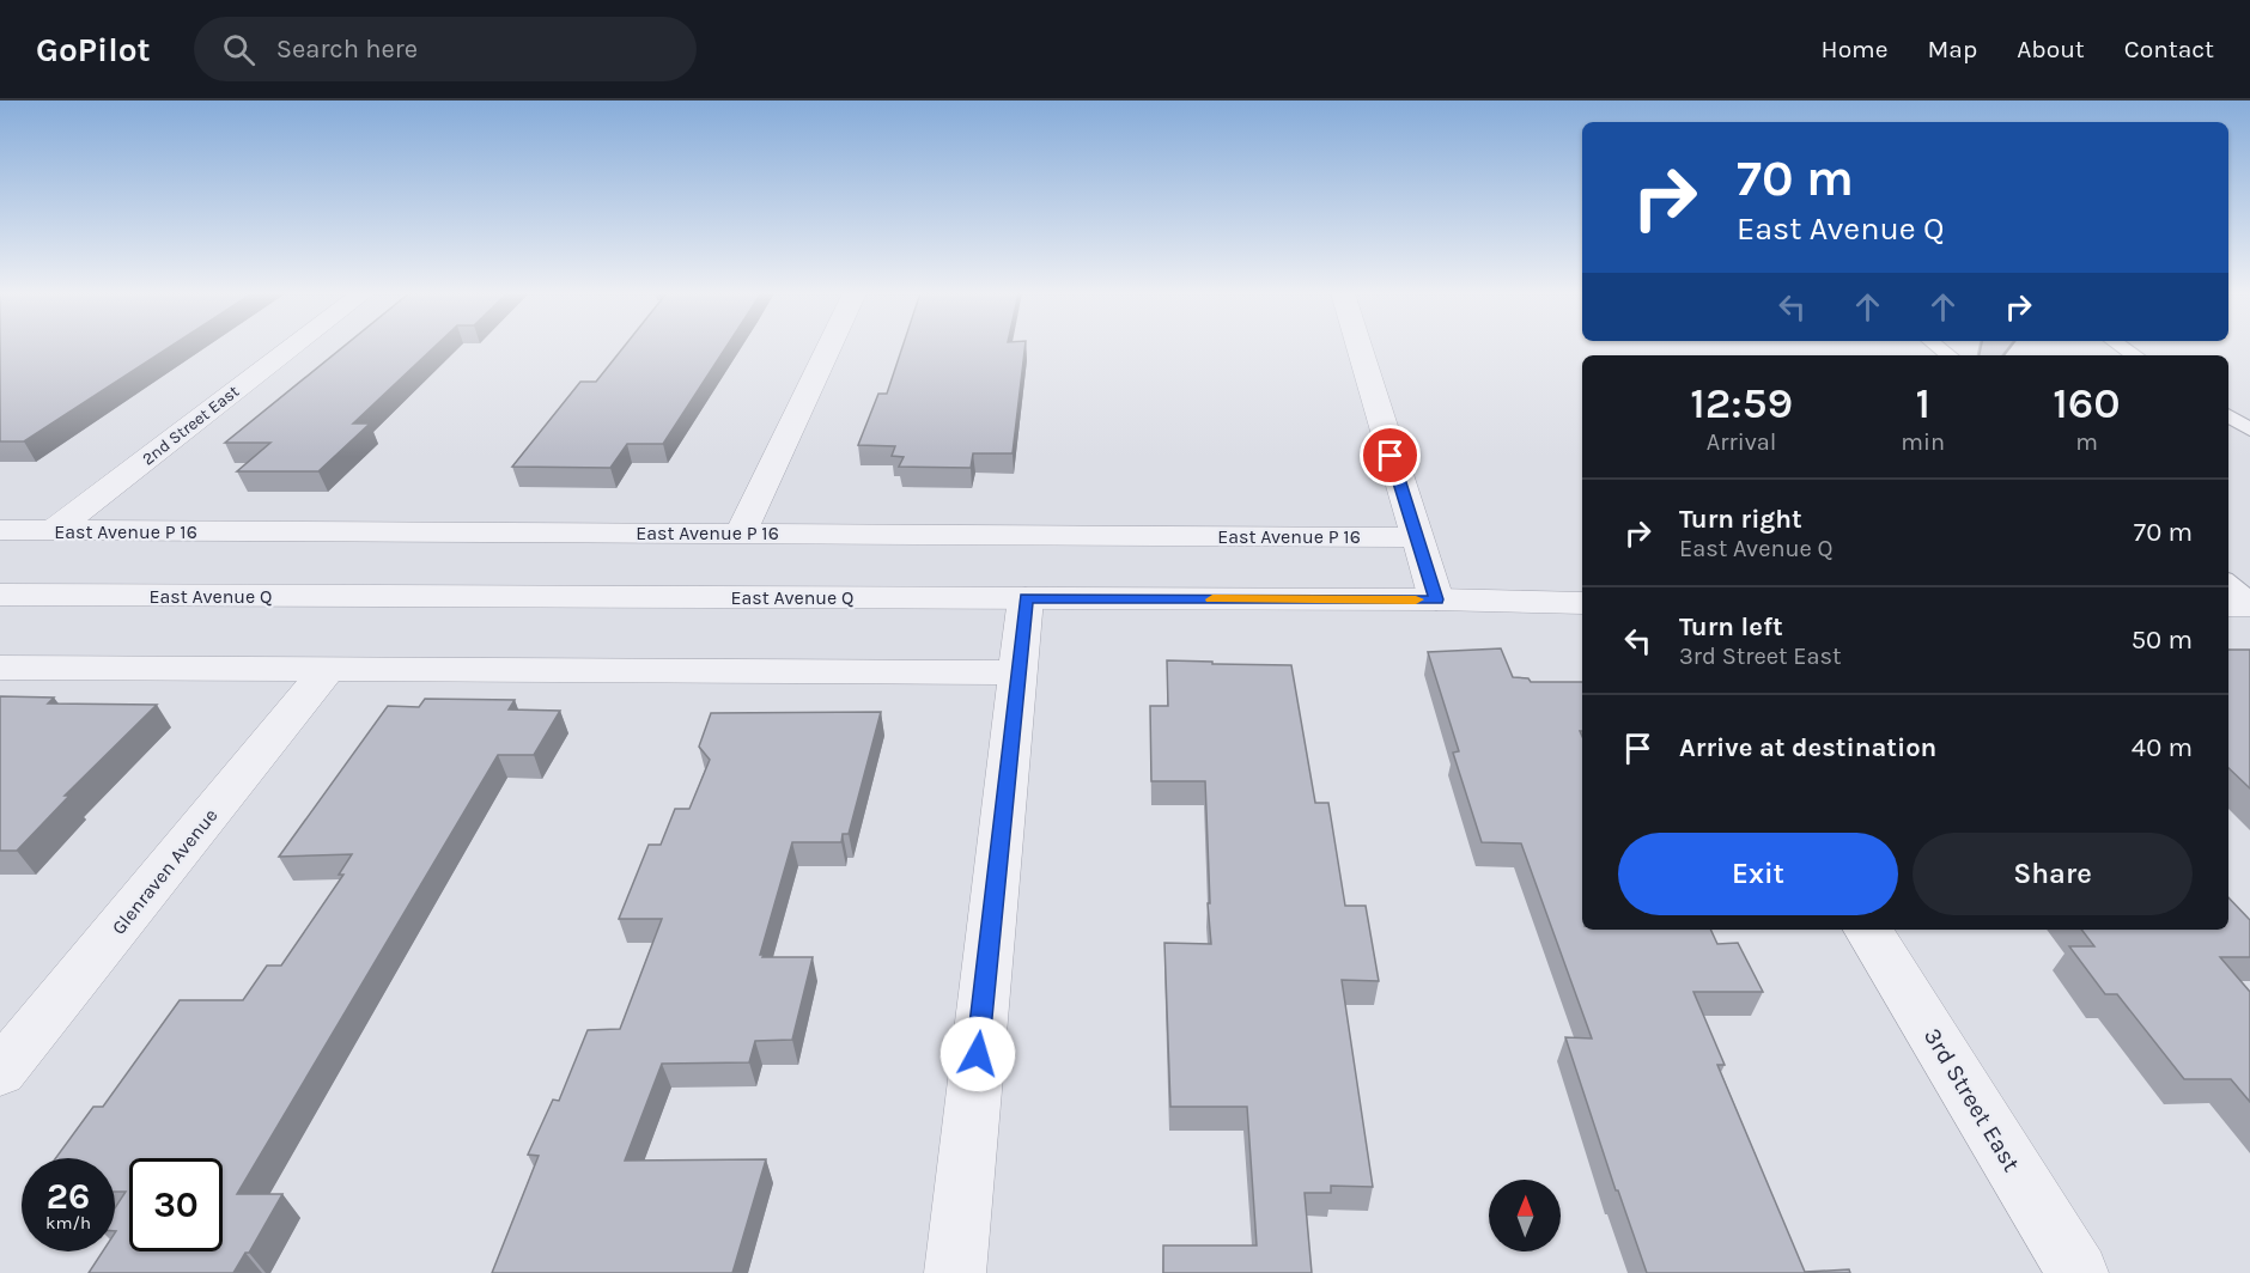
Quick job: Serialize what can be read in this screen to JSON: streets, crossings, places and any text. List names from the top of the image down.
{
  "streets": {
    "street": [
      "2nd Street East",
      "East Avenue P 16",
      "East Avenue Q",
      "Glenraven Avenue",
      "3rd Street East"
    ]
  },
  "crossings": [
    ["2nd Street East", "East Avenue P 16"]
  ],
  "north": "top",
  "page": {
    "header": "GoPilot",
    "search": "Search here",
    "nav": [
      "Home",
      "Map",
      "About",
      "Contact"
    ],
    "turn": ["70 m", "East Avenue Q"],
    "eta": [
      "12:59",
      "Arrival",
      "1",
      "min",
      "160",
      "m"
    ],
    "list": [
      {
        "name": "Turn right",
        "note": "East Avenue Q",
        "value": "70 m"
      },
      {
        "name": "Turn left",
        "note": "3rd Street East",
        "value": "50 m"
      },
      {
        "name": "Arrive at destination",
        "value": "40 m"
      }
    ],
    "buttons": ["Exit", "Share"],
    "speed": "26 km/h",
    "limit": "30"
  }
}
